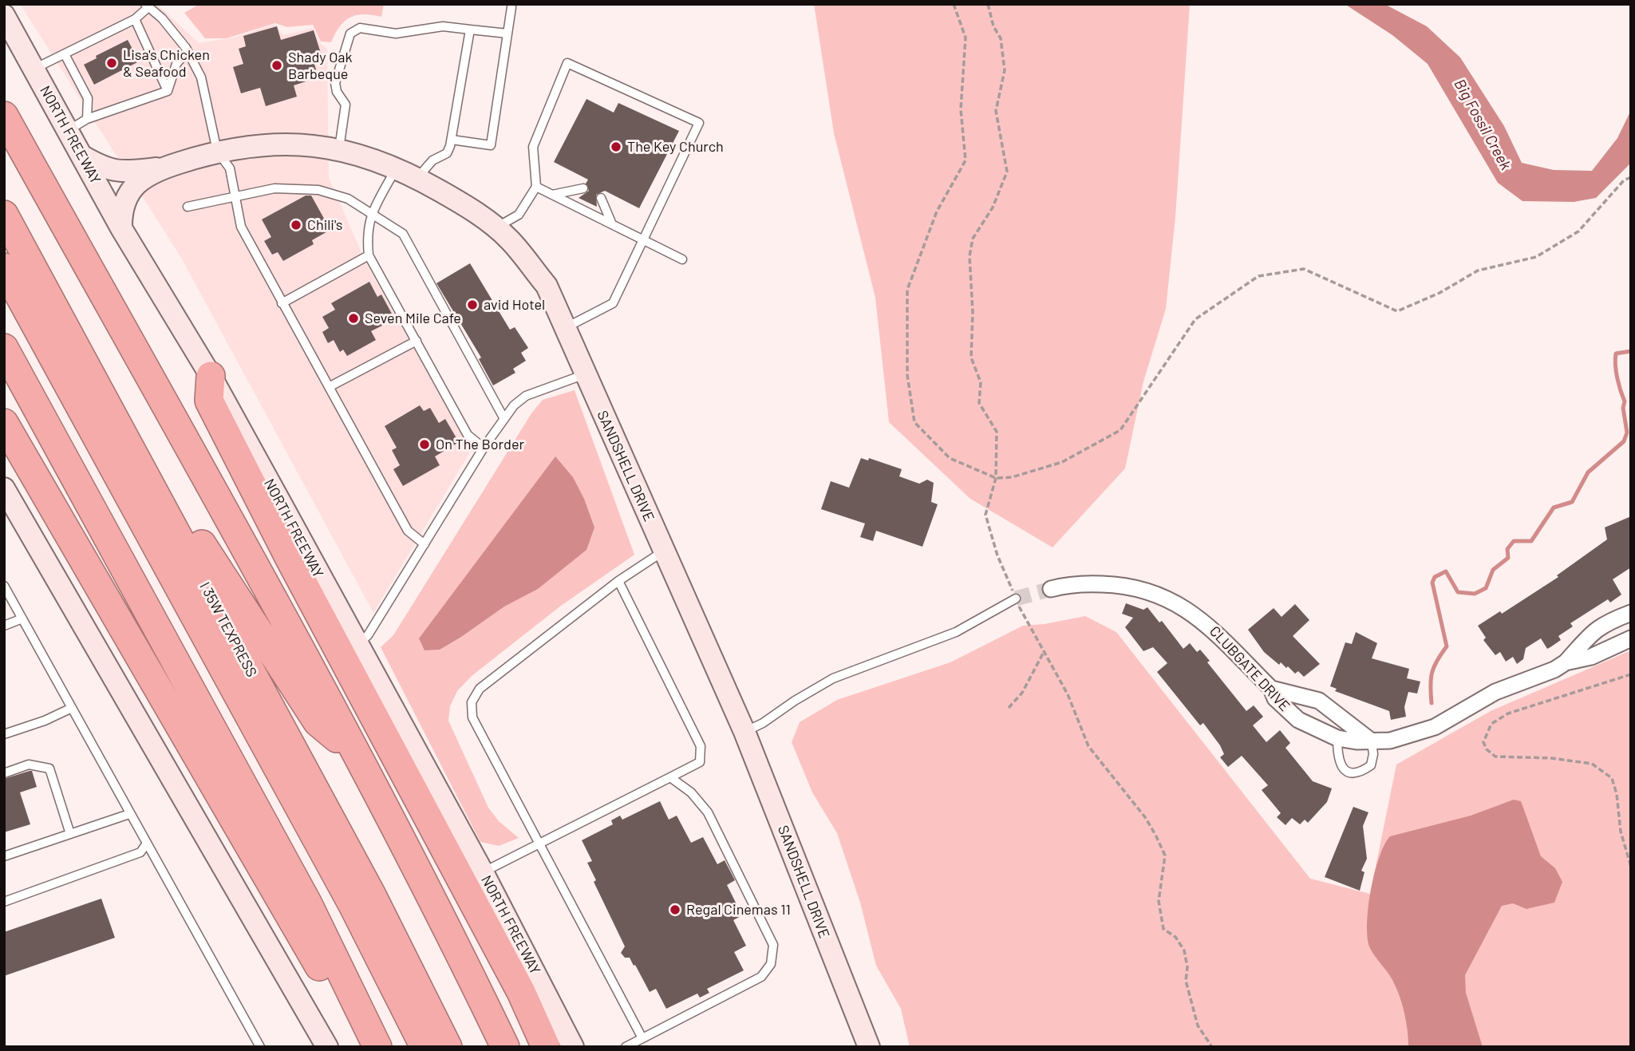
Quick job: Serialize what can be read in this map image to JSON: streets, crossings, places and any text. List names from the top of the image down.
{
  "streets": {
    "highway": ["I 35W TEXPRESS"],
    "main road": ["NORTH FREEWAY", "SANDSHELL DRIVE"],
    "street": ["CLUBGATE DRIVE"]
  },
  "crossings": [
    ["NORTH FREEWAY", "SANDSHELL DRIVE"]
  ],
  "water": ["Big Fossil Creek"],
  "places": [
    "Lisa's Chicken & Seafood",
    "Shady Oak Barbeque",
    "The Key Church",
    "Chili's",
    "avid Hotel",
    "Seven Mile Cafe",
    "On The Border",
    "Regal Cinemas 11"
  ]
}
